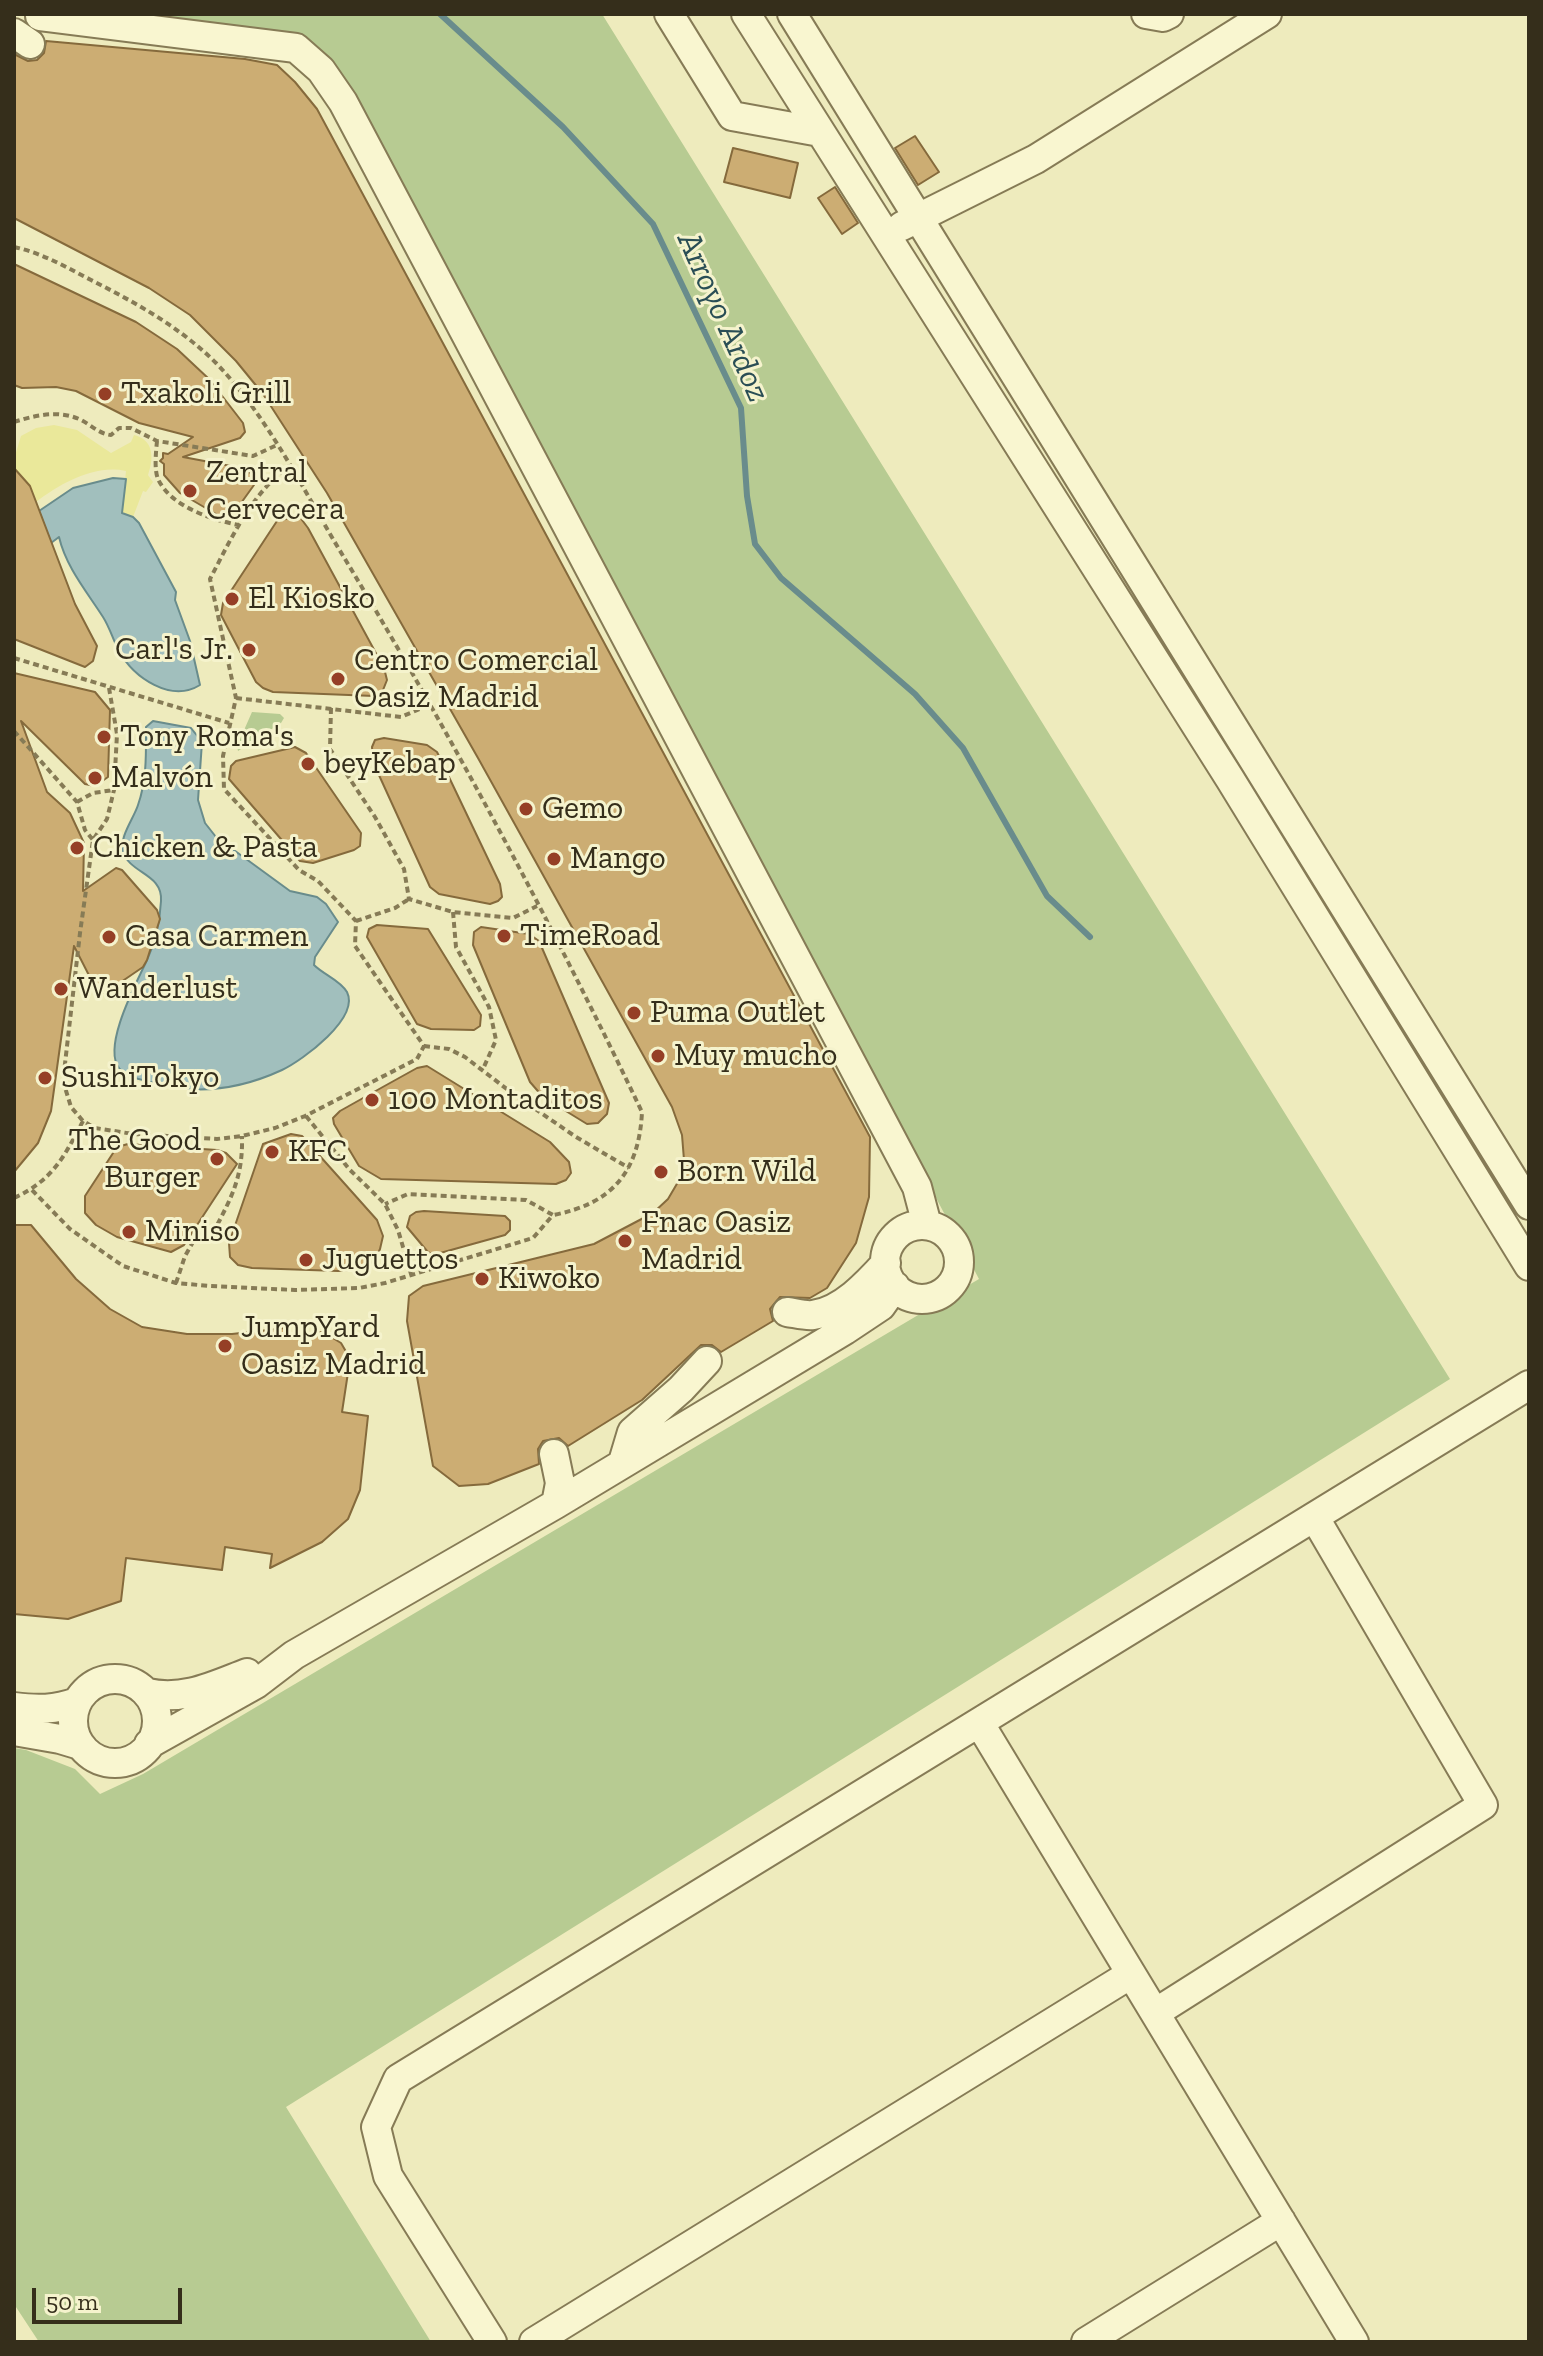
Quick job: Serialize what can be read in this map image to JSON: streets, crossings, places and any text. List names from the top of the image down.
{
  "water": ["Arroyo Ardoz"],
  "places": [
    "Txakoli Grill",
    "Zentral Cervecera",
    "El Kiosko",
    "Carl's Jr.",
    "Centro Comercial Oasiz Madrid",
    "Tony Roma's",
    "beyKebap",
    "Malvón",
    "Gemo",
    "Chicken & Pasta",
    "Mango",
    "TimeRoad",
    "Casa Carmen",
    "Wanderlust",
    "Puma Outlet",
    "Muy mucho",
    "SushiTokyo",
    "100 Montaditos",
    "KFC",
    "The Good Burger",
    "Born Wild",
    "Miniso",
    "Fnac Oasiz Madrid",
    "Juguettos",
    "Kiwoko",
    "JumpYard Oasiz Madrid"
  ],
  "scale_bar": "50 m"
}
